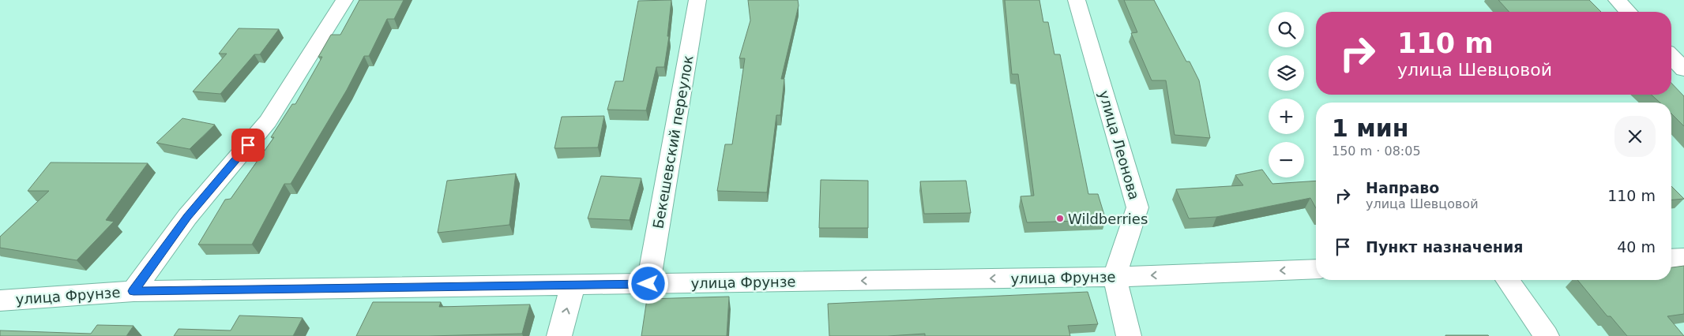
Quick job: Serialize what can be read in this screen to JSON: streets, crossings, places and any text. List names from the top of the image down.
{
  "streets": {
    "street": ["Бекешевский переулок", "улица Леонова", "улица Фрунзе"]
  },
  "crossings": [
    ["Бекешевский переулок", "улица Фрунзе"],
    ["улица Леонова", "улица Фрунзе"]
  ],
  "one_way": ["улица Фрунзе"],
  "places": ["Wildberries"],
  "page": {
    "map_buttons": ["+", "−"],
    "turn": ["110 m", "улица Шевцовой"],
    "heading": ["1 мин", "150 m · 08:05"],
    "list": [
      {
        "name": "Направо",
        "note": "улица Шевцовой",
        "value": "110 m"
      },
      {
        "name": "Пункт назначения",
        "value": "40 m"
      }
    ]
  }
}
